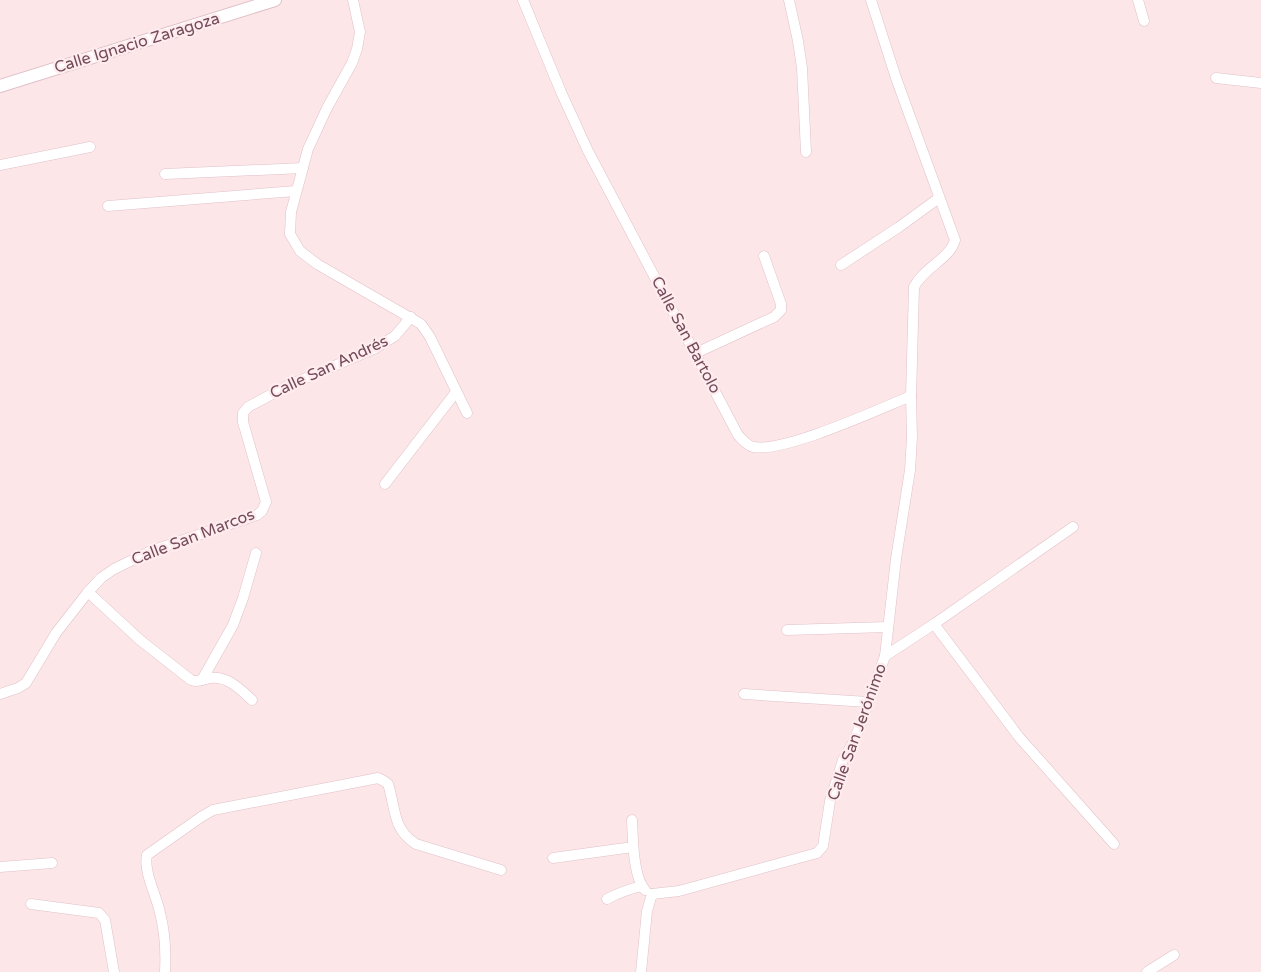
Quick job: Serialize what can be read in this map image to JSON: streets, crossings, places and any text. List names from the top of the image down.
{
  "streets": {
    "street": [
      "Calle Ignacio Zaragoza",
      "Calle San Bartolo",
      "Calle San Andrés",
      "Calle San Marcos",
      "Calle San Jerónimo"
    ]
  },
  "crossings": [
    ["Calle San Bartolo", "Calle San Jerónimo"],
    ["Calle San Andrés", "Calle San Marcos"]
  ]
}
